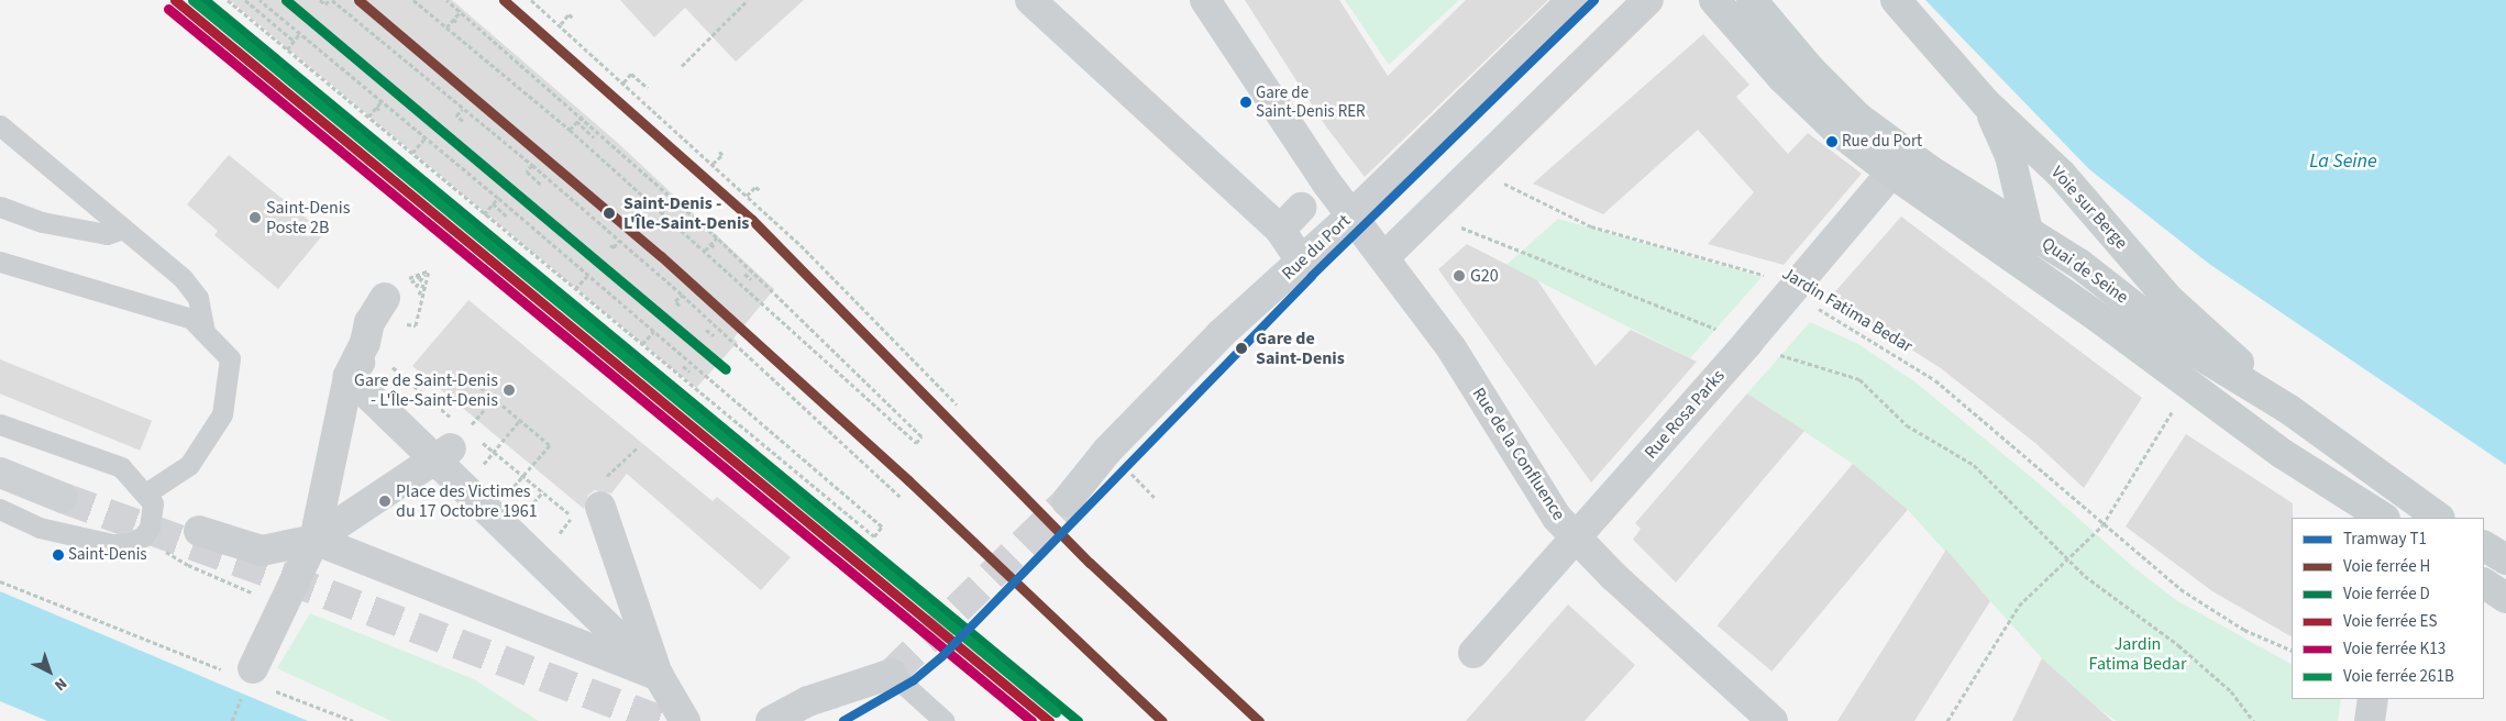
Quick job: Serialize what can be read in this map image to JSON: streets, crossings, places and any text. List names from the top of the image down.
{
  "streets": {
    "main road": ["Voie sur Berge", "Quai de Seine"],
    "street": ["Rue du Port", "Rue Rosa Parks", "Rue de la Confluence"],
    "path": ["Jardin Fatima Bedar"]
  },
  "crossings": [
    ["Voie sur Berge", "Quai de Seine"],
    ["Rue du Port", "Rue de la Confluence"],
    ["Quai de Seine", "Rue Rosa Parks"],
    ["Jardin Fatima Bedar", "Rue Rosa Parks"],
    ["Rue Rosa Parks", "Rue de la Confluence"]
  ],
  "water": ["La Seine"],
  "parks": ["Jardin Fatima Bedar"],
  "places": [
    "Gare de Saint-Denis RER",
    "Rue du Port",
    "Saint-Denis - L'Île-Saint-Denis",
    "Saint-Denis Poste 2B",
    "G20",
    "Gare de Saint-Denis",
    "Gare de Saint-Denis - L'Île-Saint-Denis",
    "Place des Victimes du 17 Octobre 1961",
    "Saint-Denis"
  ],
  "lines": [
    "tram line T1",
    "rail line H",
    "rail line D",
    "rail line ES",
    "rail line 261B",
    "rail line K13"
  ],
  "legend": [
    "Tramway T1",
    "Voie ferrée H",
    "Voie ferrée D",
    "Voie ferrée ES",
    "Voie ferrée K13",
    "Voie ferrée 261B"
  ],
  "north": "bottom right"
}
